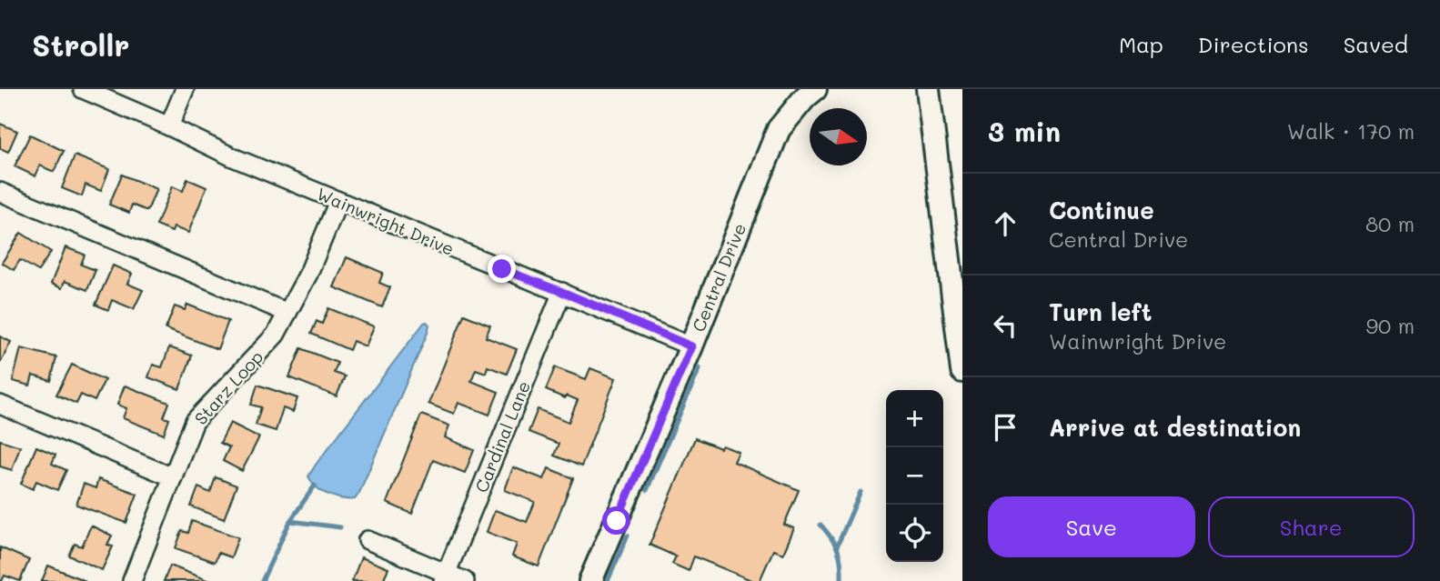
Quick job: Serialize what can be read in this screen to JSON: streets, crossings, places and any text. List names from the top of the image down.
{
  "streets": {
    "street": [
      "Wainwright Drive",
      "Central Drive",
      "Starz Loop",
      "Cardinal Lane"
    ]
  },
  "crossings": [
    ["Wainwright Drive", "Central Drive"],
    ["Wainwright Drive", "Starz Loop"],
    ["Wainwright Drive", "Cardinal Lane"]
  ],
  "north": "right",
  "page": {
    "header": "Strollr",
    "nav": ["Map", "Directions", "Saved"],
    "heading": ["3 min", "Walk · 170 m"],
    "list": [
      ["Continue", "Central Drive", "80 m"],
      ["Turn left", "Wainwright Drive", "90 m"],
      "Arrive at destination"
    ],
    "map_buttons": ["+", "−"],
    "buttons": ["Save", "Share"]
  }
}
